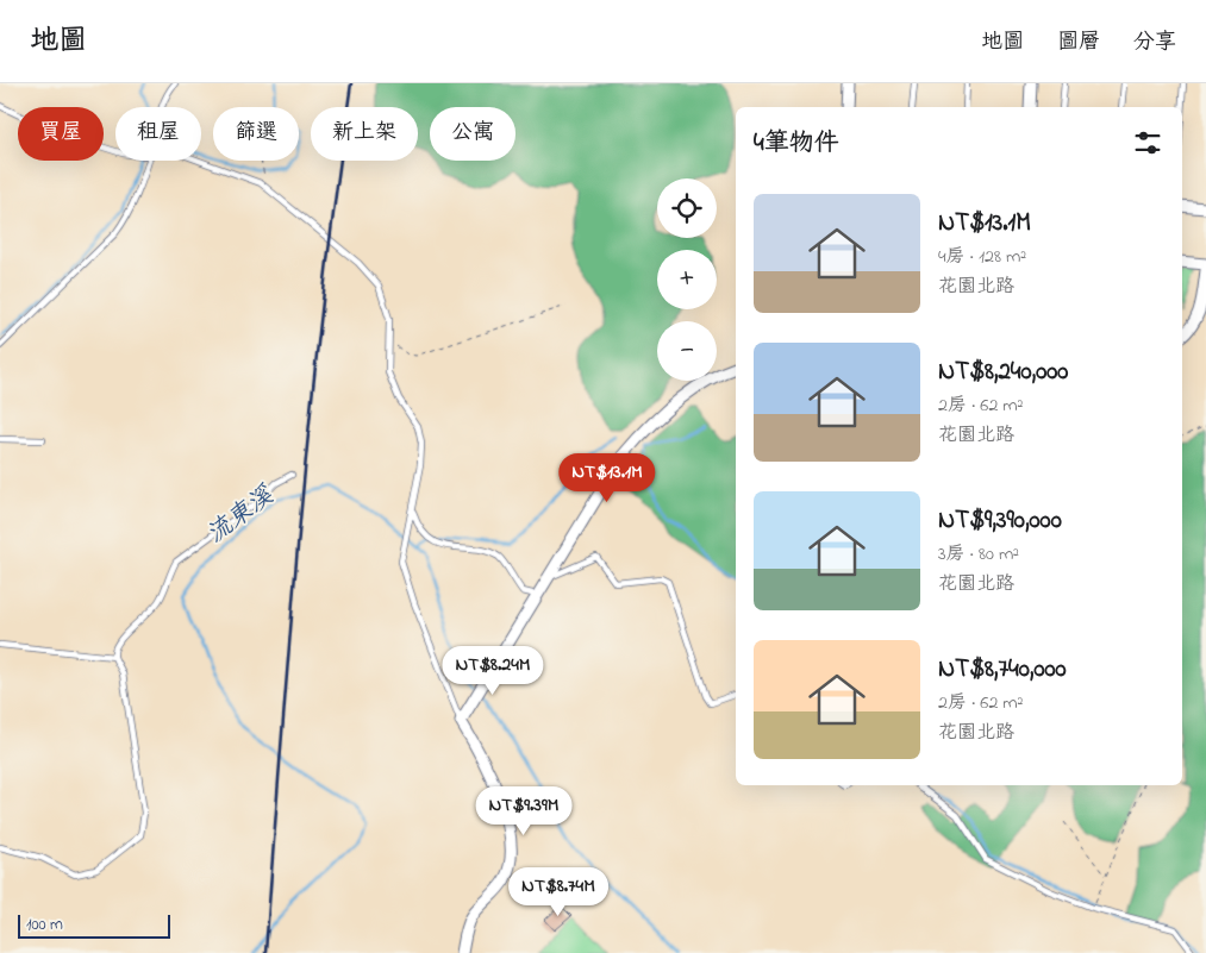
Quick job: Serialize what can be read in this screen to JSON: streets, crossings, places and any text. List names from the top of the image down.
{
  "water": ["流東溪"],
  "scale_bar": "100 m",
  "page": {
    "header": "地圖",
    "nav": ["地圖", "圖層", "分享"],
    "chip": [
      "買屋",
      "租屋",
      "篩選",
      "新上架",
      "公寓"
    ],
    "heading": "4筆物件",
    "map_buttons": ["+", "−"],
    "list": [
      {
        "name": "NT$13.1M",
        "note": "4房 · 128 m² · 花園北路"
      },
      {
        "name": "NT$8,240,000",
        "note": "2房 · 62 m² · 花園北路"
      },
      {
        "name": "NT$9,390,000",
        "note": "3房 · 80 m² · 花園北路"
      },
      {
        "name": "NT$8,740,000",
        "note": "2房 · 62 m² · 花園北路"
      }
    ],
    "price": [
      "NT$13.1M",
      "NT$8.24M",
      "NT$9.39M",
      "NT$8.74M"
    ],
    "scale": "100 m"
  }
}
